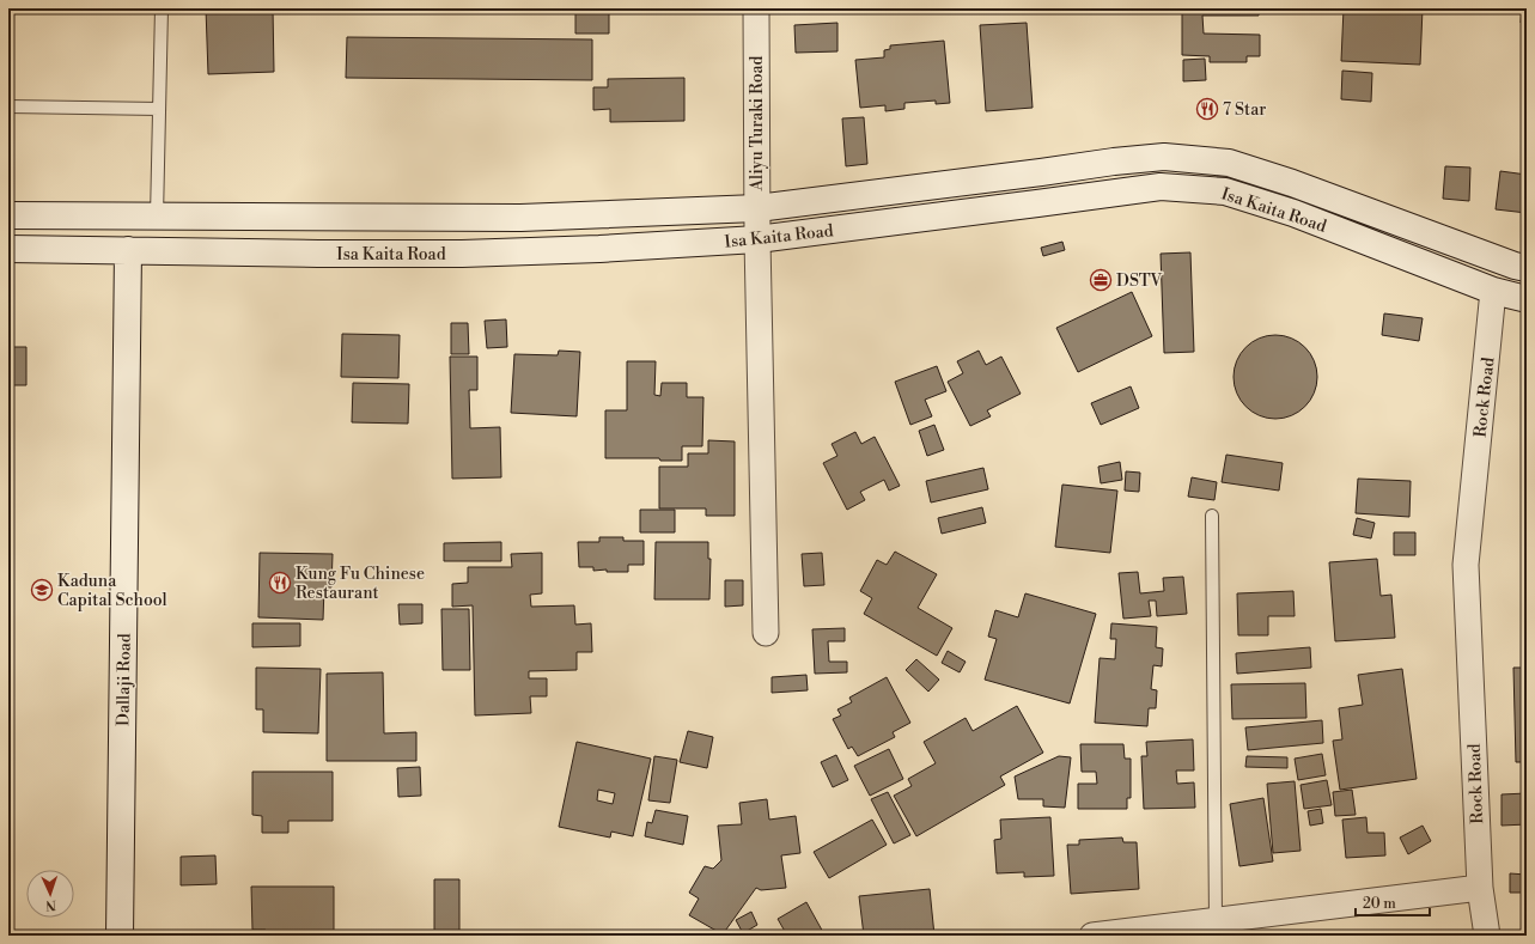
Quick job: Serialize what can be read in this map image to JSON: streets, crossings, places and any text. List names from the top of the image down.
{
  "streets": {
    "main road": ["Isa Kaita Road", "Dallaji Road"],
    "street": ["Aliyu Turaki Road", "Rock Road"]
  },
  "crossings": [
    ["Aliyu Turaki Road", "Isa Kaita Road"],
    ["Isa Kaita Road", "Rock Road"],
    ["Isa Kaita Road", "Dallaji Road"]
  ],
  "places": {
    "restaurant": ["7 Star", "Kung Fu Chinese Restaurant"],
    "office": ["DSTV"],
    "school or university": ["Kaduna Capital School"]
  },
  "scale_bar": "20 m",
  "north": "bottom"
}
